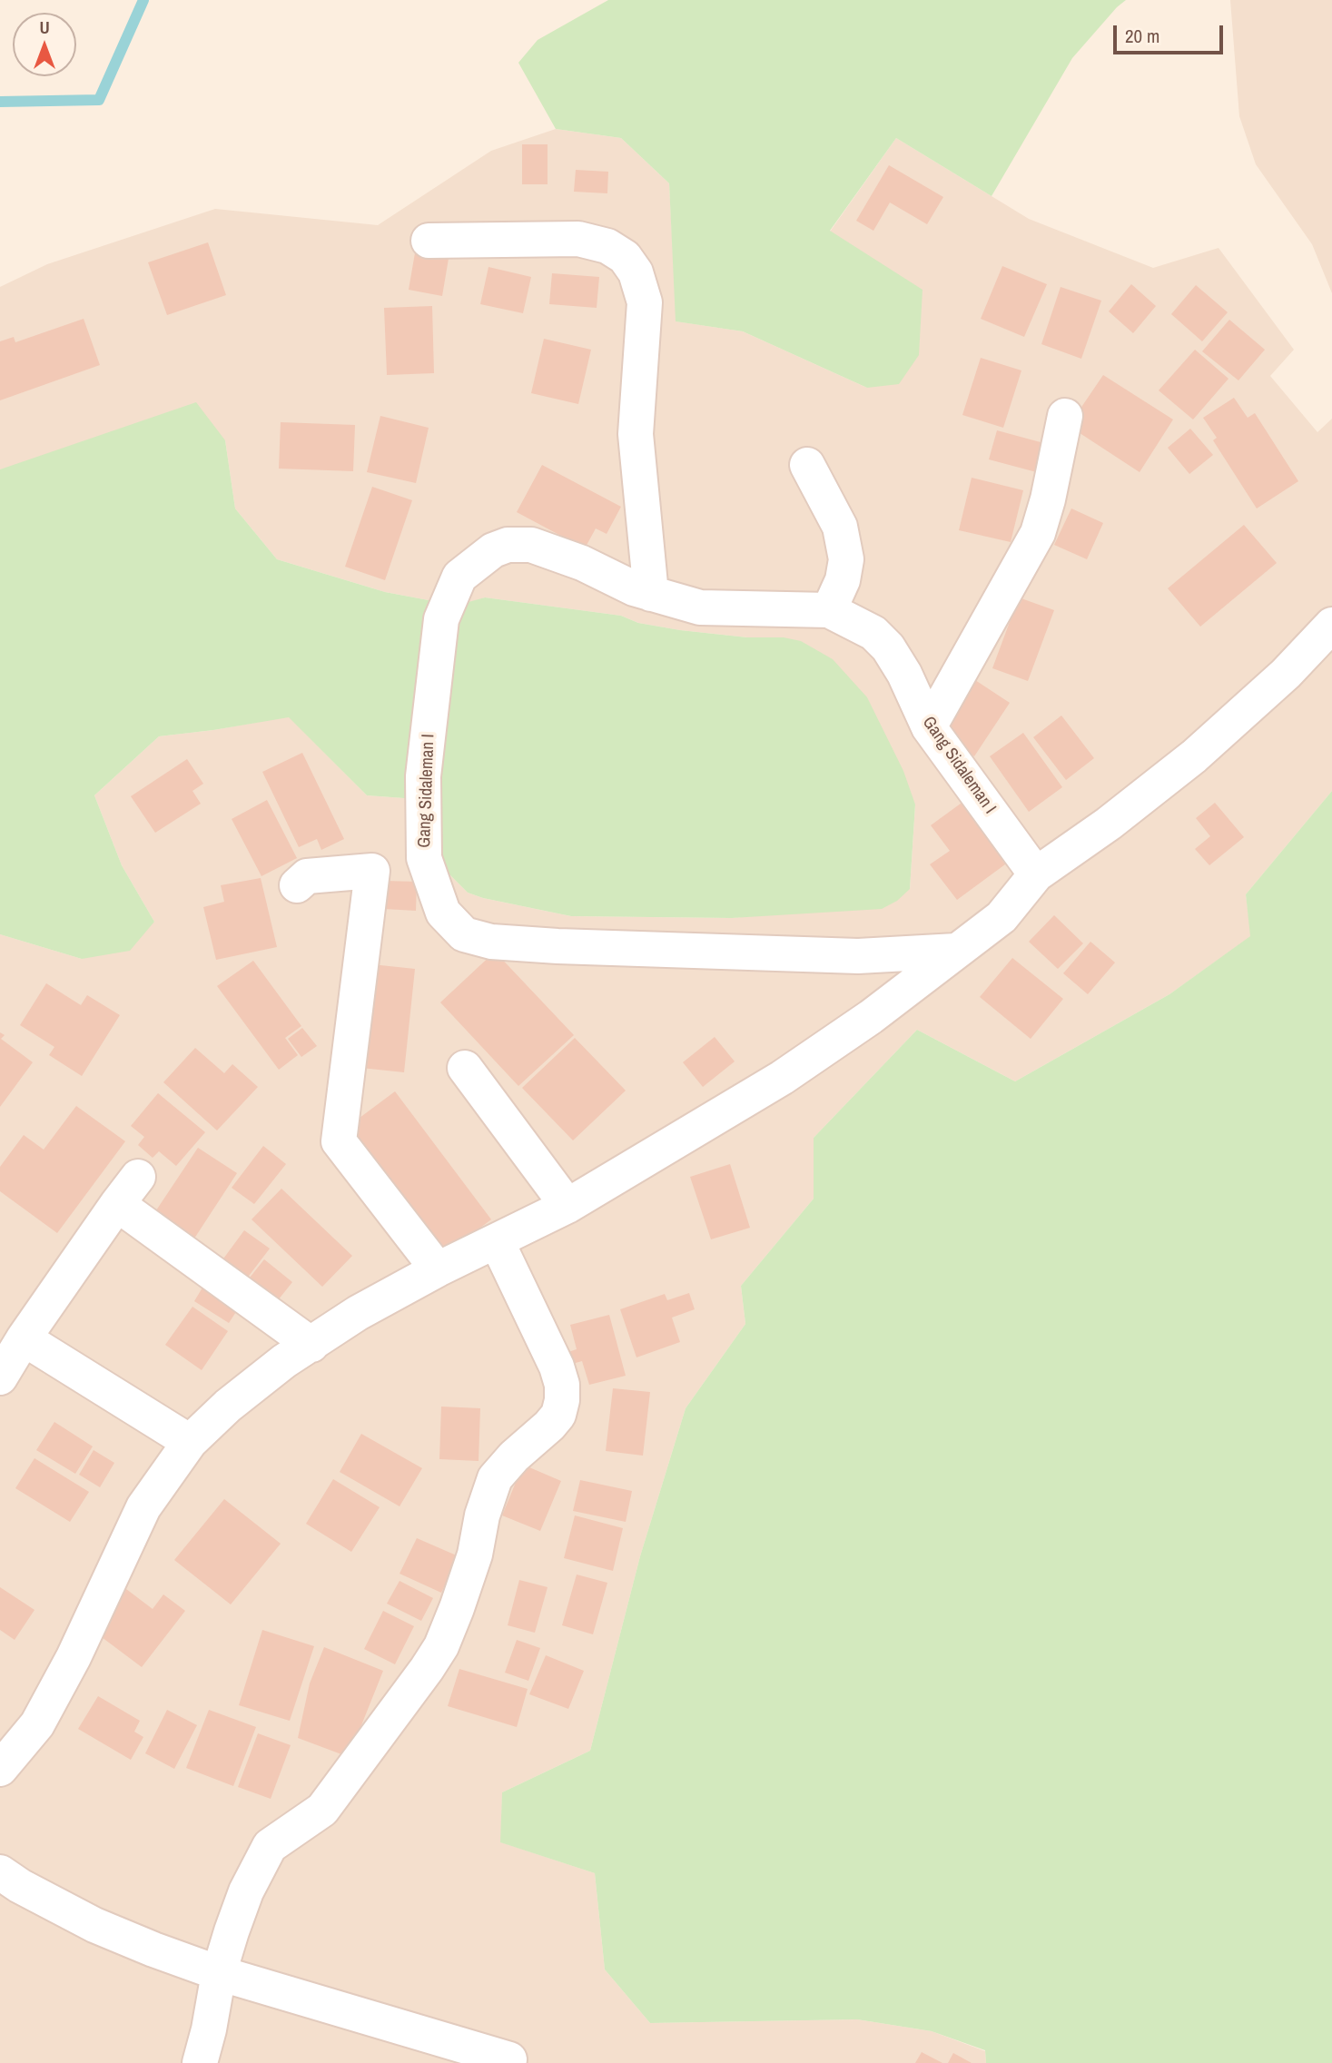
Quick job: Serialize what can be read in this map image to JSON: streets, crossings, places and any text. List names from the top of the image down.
{
  "streets": {
    "street": ["Gang Sidaleman I"]
  },
  "scale_bar": "20 m",
  "north": "top"
}
